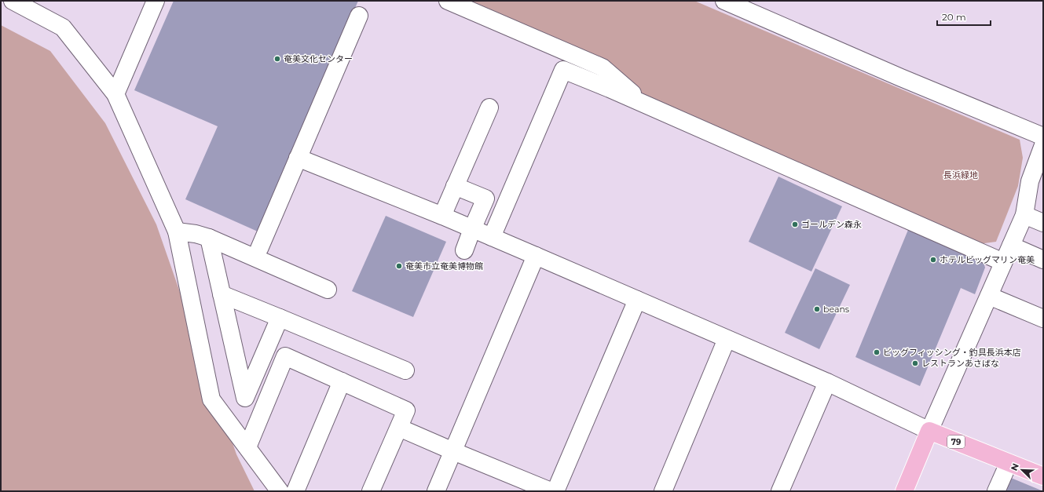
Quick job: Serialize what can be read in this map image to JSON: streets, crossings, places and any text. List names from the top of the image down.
{
  "streets": {
    "main road": ["79"]
  },
  "parks": ["長浜緑地"],
  "places": [
    "奄美文化センター",
    "ゴールデン森永",
    "ホテルビッグマリン奄美",
    "奄美市立奄美博物館",
    "beans",
    "ビッグフィッシング・釣具長浜本店",
    "レストランあさばな"
  ],
  "scale_bar": "20 m",
  "north": "top left"
}
